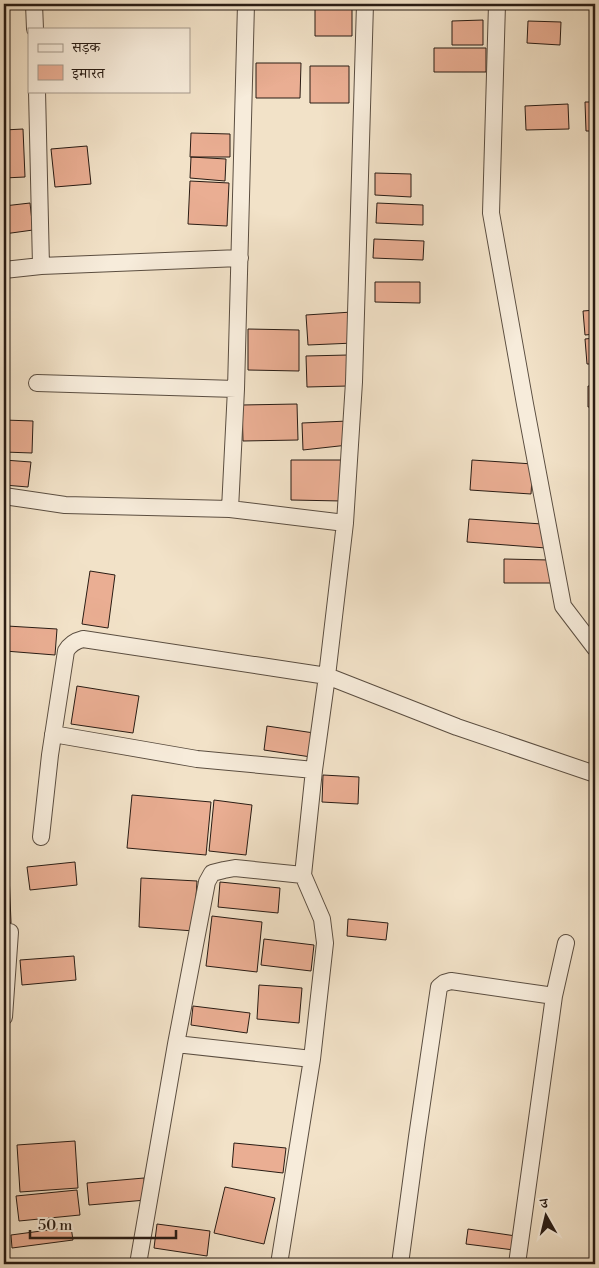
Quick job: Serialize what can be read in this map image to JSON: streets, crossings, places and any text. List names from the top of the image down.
{
  "legend": ["सड़क", "इमारत"],
  "scale_bar": "50 m",
  "north": "top"
}
